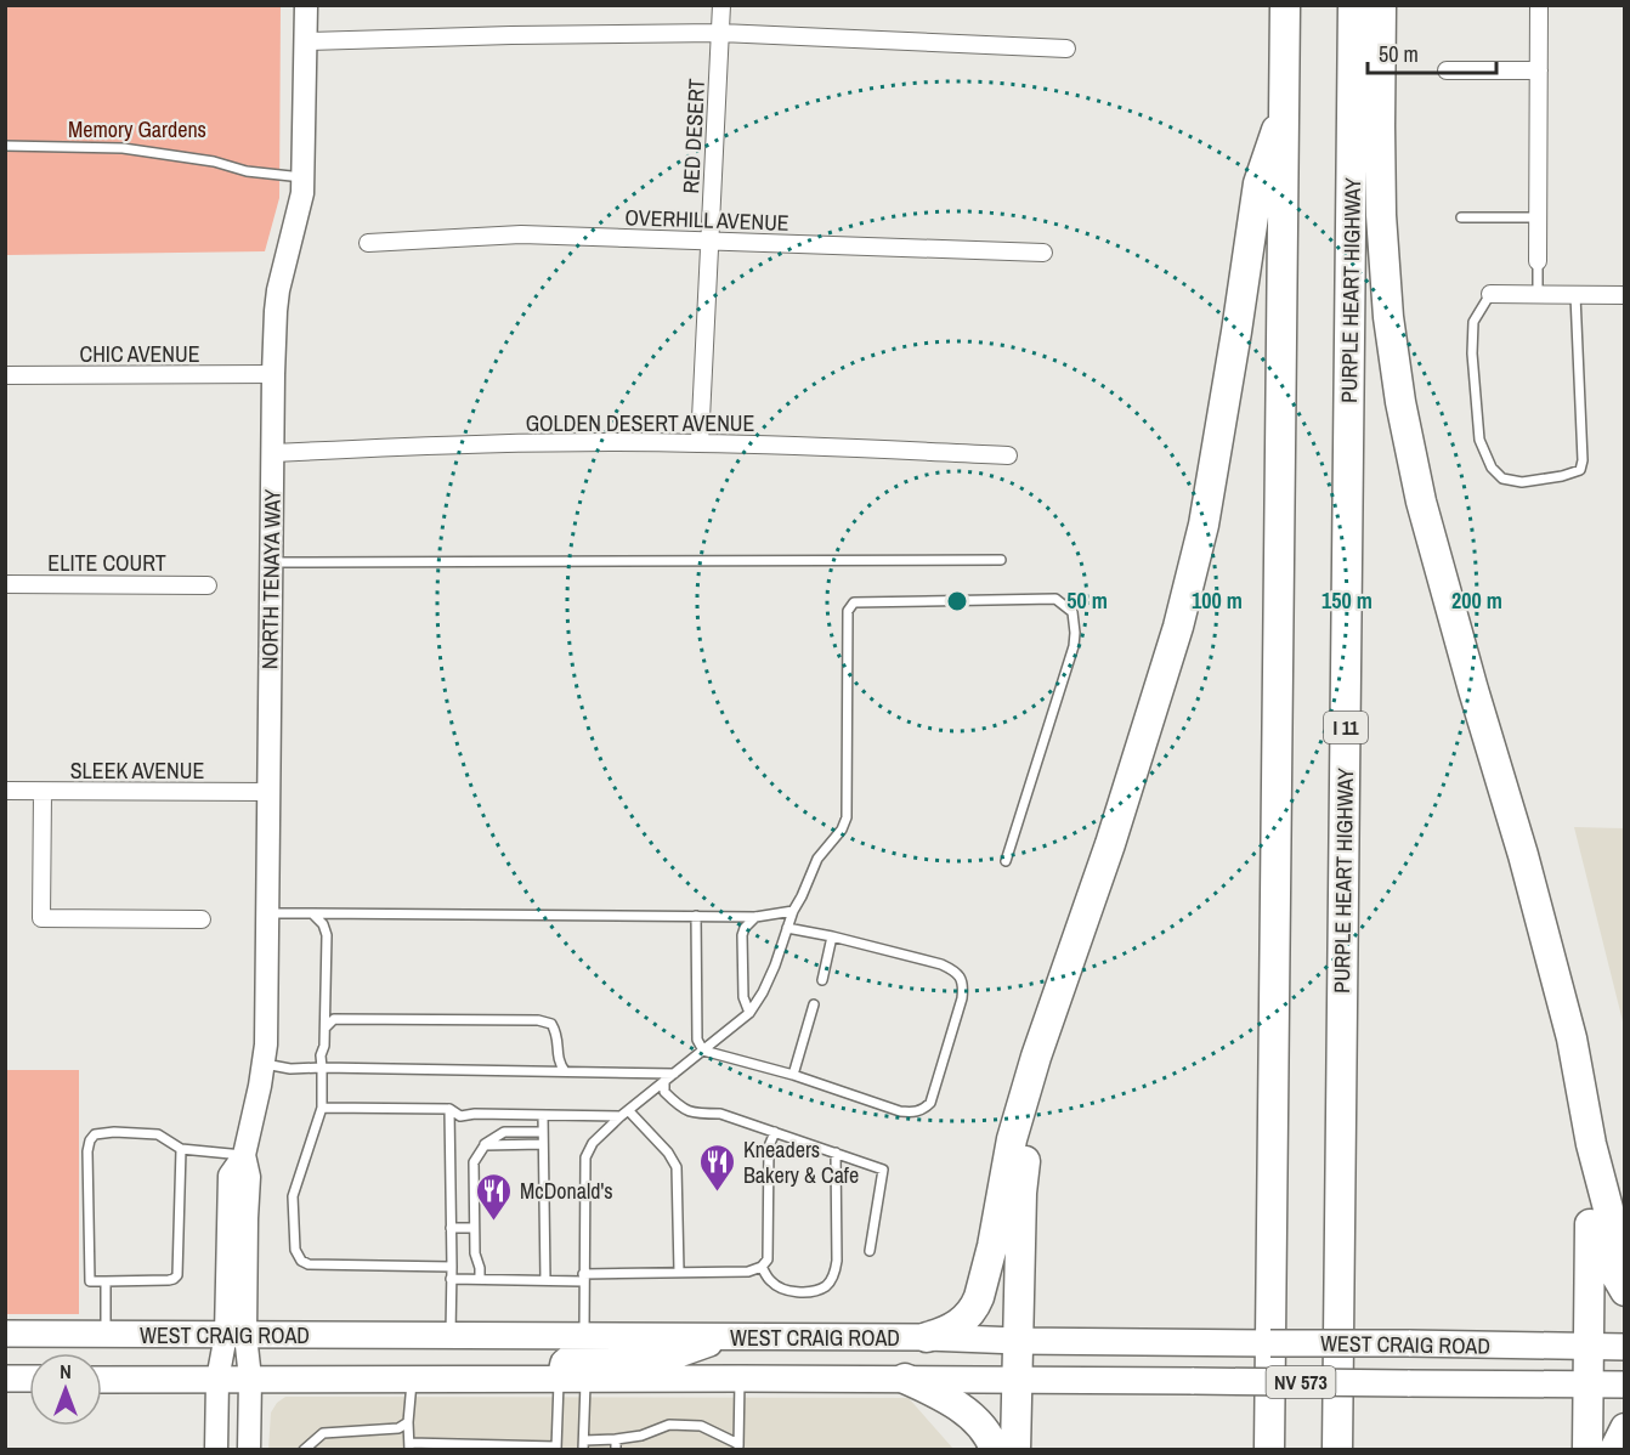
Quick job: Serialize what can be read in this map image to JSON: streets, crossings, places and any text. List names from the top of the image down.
{
  "streets": {
    "highway": ["PURPLE HEART HIGHWAY", "I 11"],
    "main road": ["NORTH TENAYA WAY", "WEST CRAIG ROAD", "NV 573"],
    "street": [
      "RED DESERT",
      "OVERHILL AVENUE",
      "CHIC AVENUE",
      "GOLDEN DESERT AVENUE",
      "ELITE COURT",
      "SLEEK AVENUE"
    ]
  },
  "crossings": [
    ["RED DESERT", "OVERHILL AVENUE"],
    ["RED DESERT", "GOLDEN DESERT AVENUE"],
    ["CHIC AVENUE", "NORTH TENAYA WAY"],
    ["GOLDEN DESERT AVENUE", "NORTH TENAYA WAY"],
    ["NORTH TENAYA WAY", "SLEEK AVENUE"],
    ["NORTH TENAYA WAY", "WEST CRAIG ROAD"]
  ],
  "parks": ["Memory Gardens"],
  "places": {
    "restaurant": ["Kneaders Bakery & Cafe", "McDonald's"]
  },
  "scale_bar": "50 m",
  "north": "top",
  "rings": [
    "50 m",
    "100 m",
    "150 m",
    "200 m"
  ]
}
